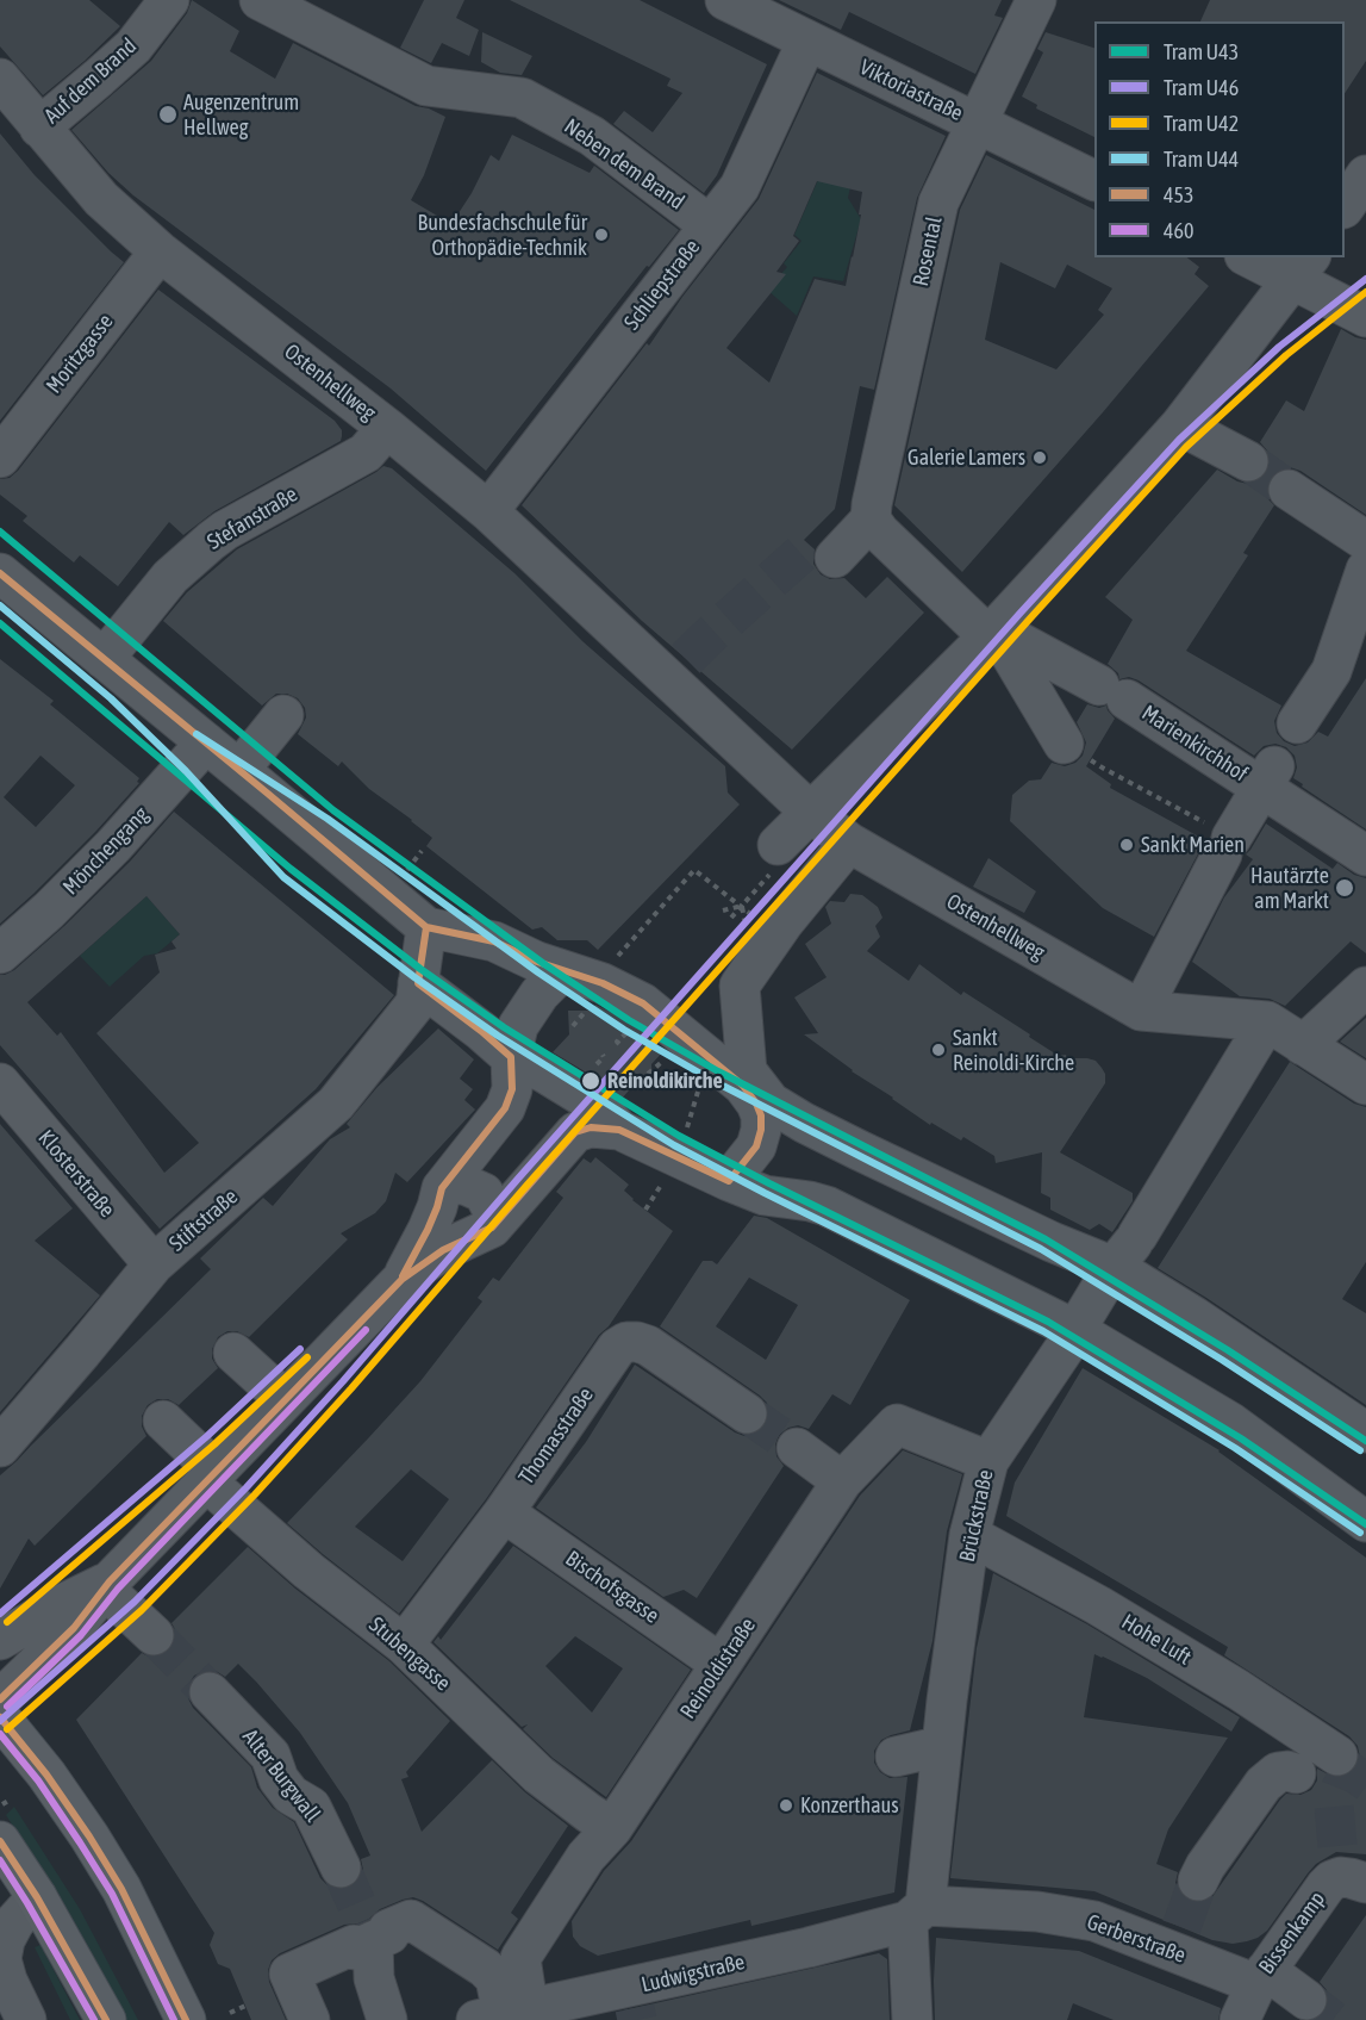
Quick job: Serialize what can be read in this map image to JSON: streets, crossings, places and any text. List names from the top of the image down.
{
  "streets": {
    "street": [
      "Auf dem Brand",
      "Viktoriastraße",
      "Neben dem Brand",
      "Rosental",
      "Schliepstraße",
      "Moritzgasse",
      "Ostenhellweg",
      "Stefanstraße",
      "Marienkirchhof",
      "Mönchengang",
      "Klosterstraße",
      "Stiftstraße",
      "Thomasstraße",
      "Brückstraße",
      "Bischofsgasse",
      "Hohe Luft",
      "Stubengasse",
      "Reinoldistraße",
      "Alter Burgwall",
      "Bissenkamp",
      "Gerberstraße",
      "Ludwigstraße"
    ]
  },
  "crossings": [
    ["Auf dem Brand", "Ostenhellweg"],
    ["Viktoriastraße", "Rosental"],
    ["Viktoriastraße", "Schliepstraße"],
    ["Neben dem Brand", "Schliepstraße"],
    ["Schliepstraße", "Ostenhellweg"],
    ["Moritzgasse", "Ostenhellweg"],
    ["Ostenhellweg", "Stefanstraße"],
    ["Ostenhellweg", "Brückstraße"],
    ["Klosterstraße", "Stiftstraße"],
    ["Thomasstraße", "Bischofsgasse"],
    ["Thomasstraße", "Stubengasse"],
    ["Brückstraße", "Hohe Luft"],
    ["Brückstraße", "Reinoldistraße"],
    ["Brückstraße", "Gerberstraße"],
    ["Brückstraße", "Ludwigstraße"],
    ["Bischofsgasse", "Reinoldistraße"],
    ["Stubengasse", "Reinoldistraße"],
    ["Reinoldistraße", "Ludwigstraße"],
    ["Bissenkamp", "Gerberstraße"],
    ["Gerberstraße", "Ludwigstraße"]
  ],
  "places": [
    "Augenzentrum Hellweg",
    "Bundesfachschule für Orthopädie-Technik",
    "Galerie Lamers",
    "Sankt Marien",
    "Hautärzte am Markt",
    "Sankt Reinoldi-Kirche",
    "Reinoldikirche",
    "Konzerthaus"
  ],
  "lines": [
    "tram line U46",
    "tram line U42",
    "tram line U43",
    "transit line 453",
    "tram line U44",
    "transit line 460"
  ],
  "legend": [
    "Tram U43",
    "Tram U46",
    "Tram U42",
    "Tram U44",
    "453",
    "460"
  ]
}
